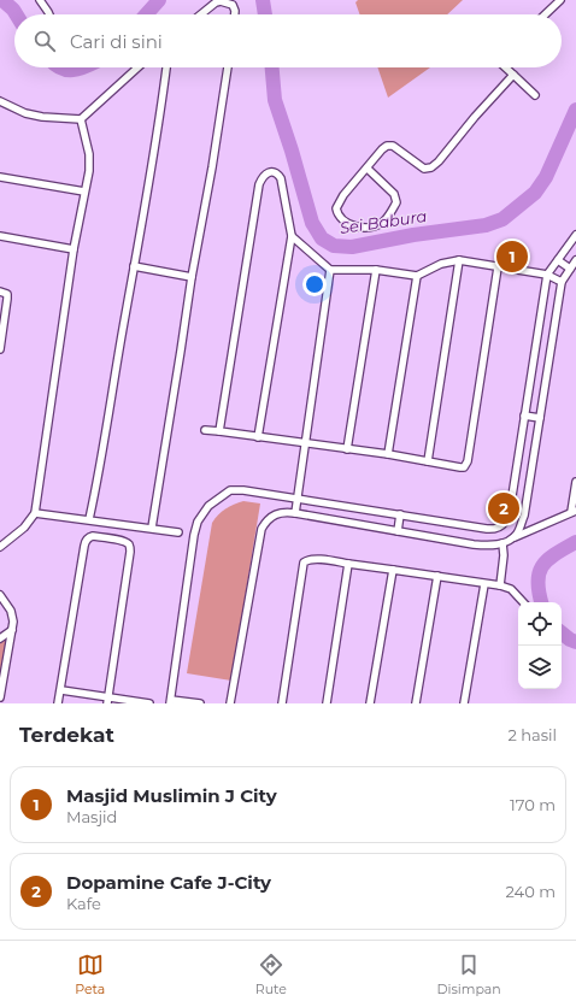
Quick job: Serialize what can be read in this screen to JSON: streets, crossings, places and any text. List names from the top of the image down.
{
  "water": ["Sei Babura"],
  "page": {
    "search": "Cari di sini",
    "pins": ["1", "2"],
    "heading": ["Terdekat", "2 hasil"],
    "list": [
      {
        "mark": "1",
        "name": "Masjid Muslimin J City",
        "note": "Masjid",
        "value": "170 m"
      },
      {
        "mark": "2",
        "name": "Dopamine Cafe J-City",
        "note": "Kafe",
        "value": "240 m"
      }
    ],
    "nav": ["Peta", "Rute", "Disimpan"]
  }
}
